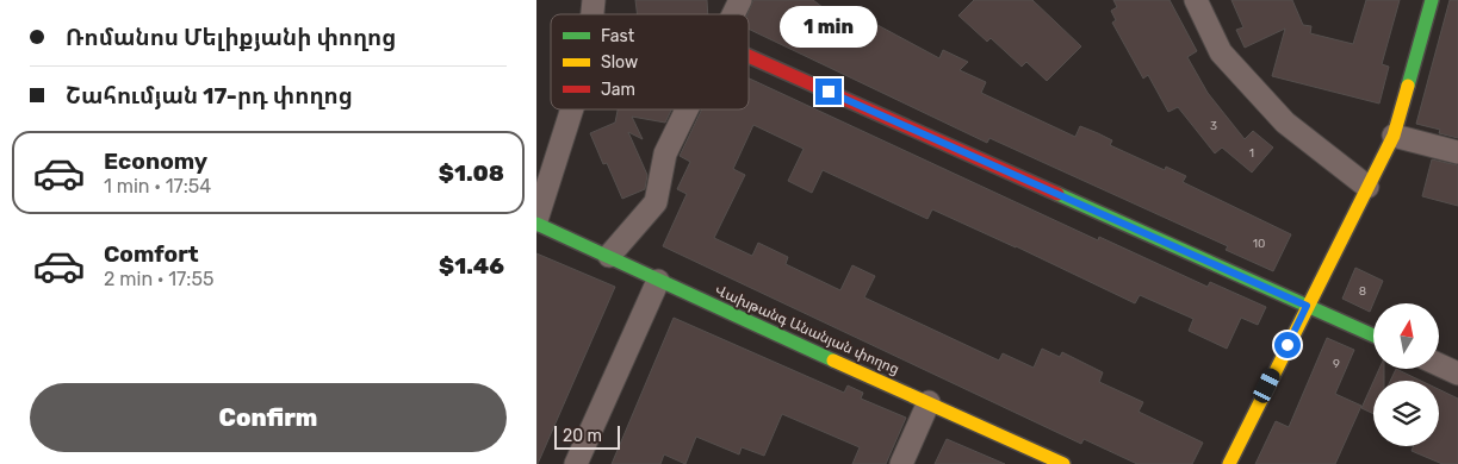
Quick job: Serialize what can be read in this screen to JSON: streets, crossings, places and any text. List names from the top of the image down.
{
  "streets": {
    "street": ["Վախթանգ Անանյան փողոց"]
  },
  "house_numbers": [
    "3",
    "1",
    "10",
    "8",
    "9"
  ],
  "legend": ["Fast", "Slow", "Jam"],
  "scale_bar": "20 m",
  "north": "top",
  "page": {
    "banner": ["Ռոմանոս Մելիքյանի փողոց", "Շահումյան 17-րդ փողոց"],
    "bubble": "1 min",
    "list": [
      {
        "name": "Economy",
        "note": "1 min · 17:54",
        "value": "$1.08"
      },
      {
        "name": "Comfort",
        "note": "2 min · 17:55",
        "value": "$1.46"
      }
    ],
    "buttons": "Confirm",
    "scale": "20 m"
  }
}
